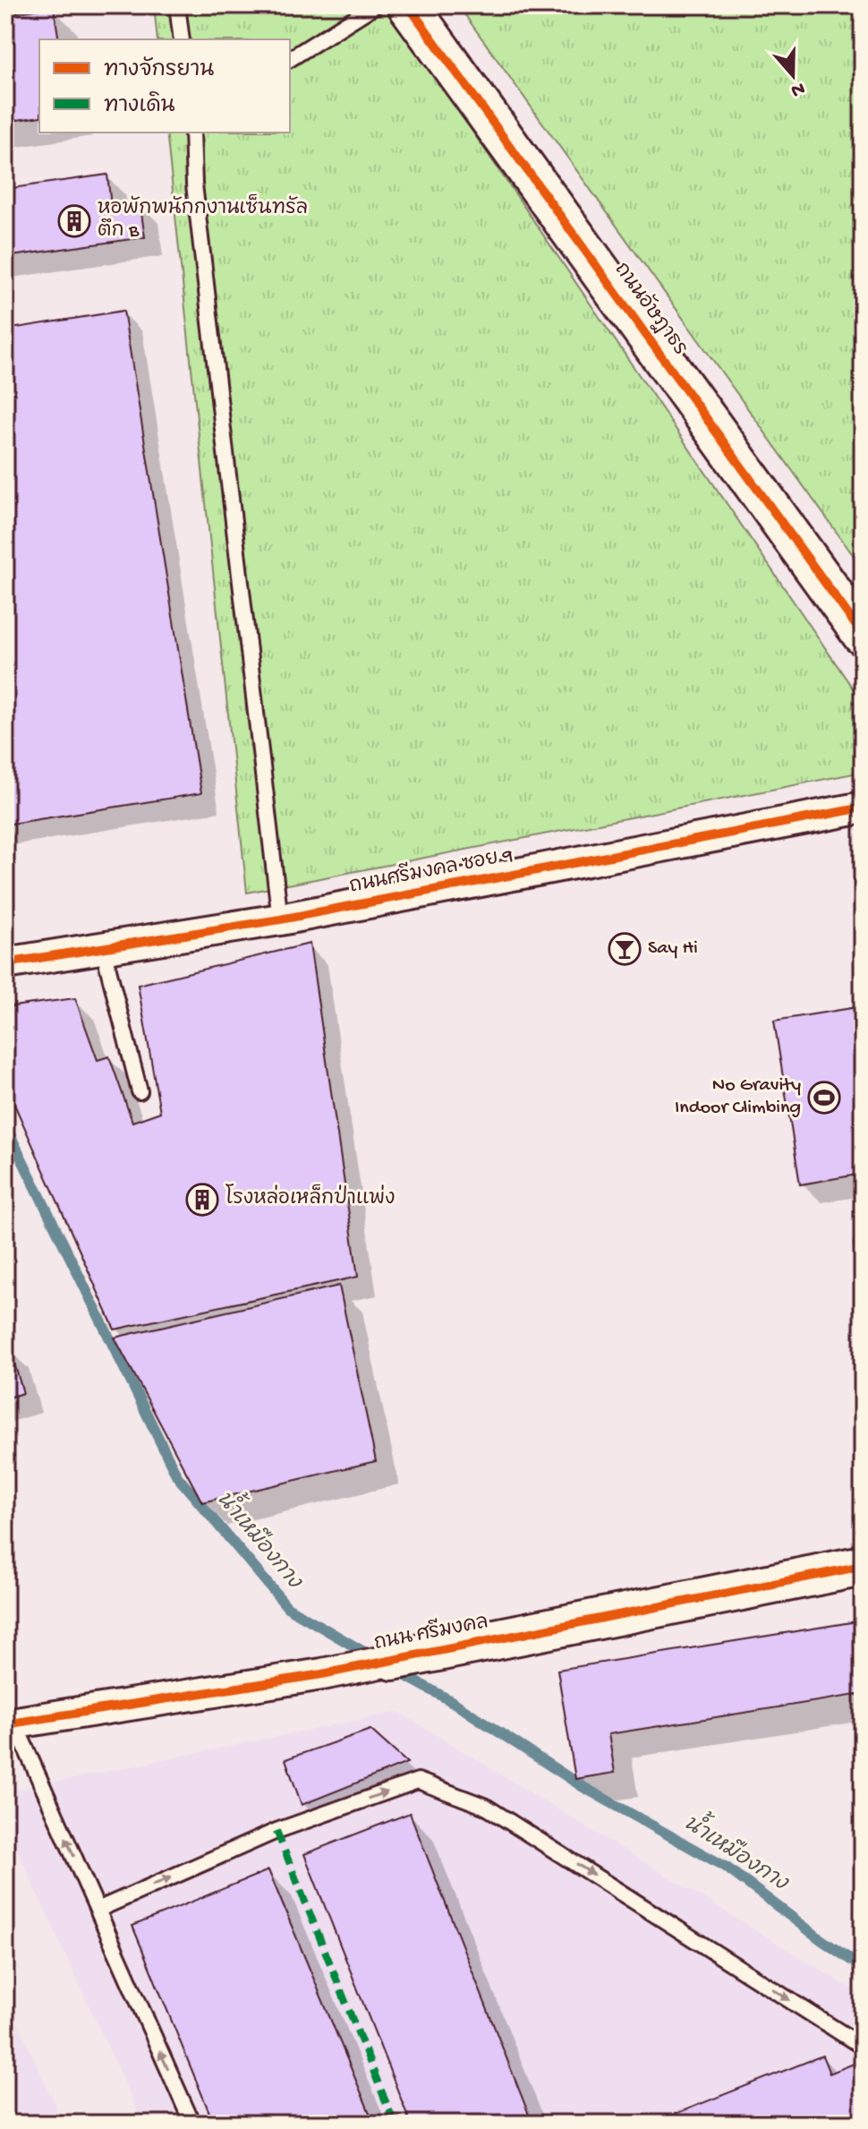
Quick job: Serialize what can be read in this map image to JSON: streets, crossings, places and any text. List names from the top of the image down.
{
  "streets": {
    "street": ["ถนนอัษฎาธร", "ถนนศรีมงคล ซอย 9", "ถนน ศรีมงคล"]
  },
  "water": ["น้ำเหมืองกาง"],
  "places": {
    "building": ["หอพักพนักกงานเซ็นทรัล ตึก B", "โรงหล่อเหล็กป่าแพ่ง"],
    "bar": ["Say Hi"],
    "sports": ["No Gravity Indoor Climbing"]
  },
  "legend": ["ทางจักรยาน", "ทางเดิน"],
  "north": "bottom"
}
